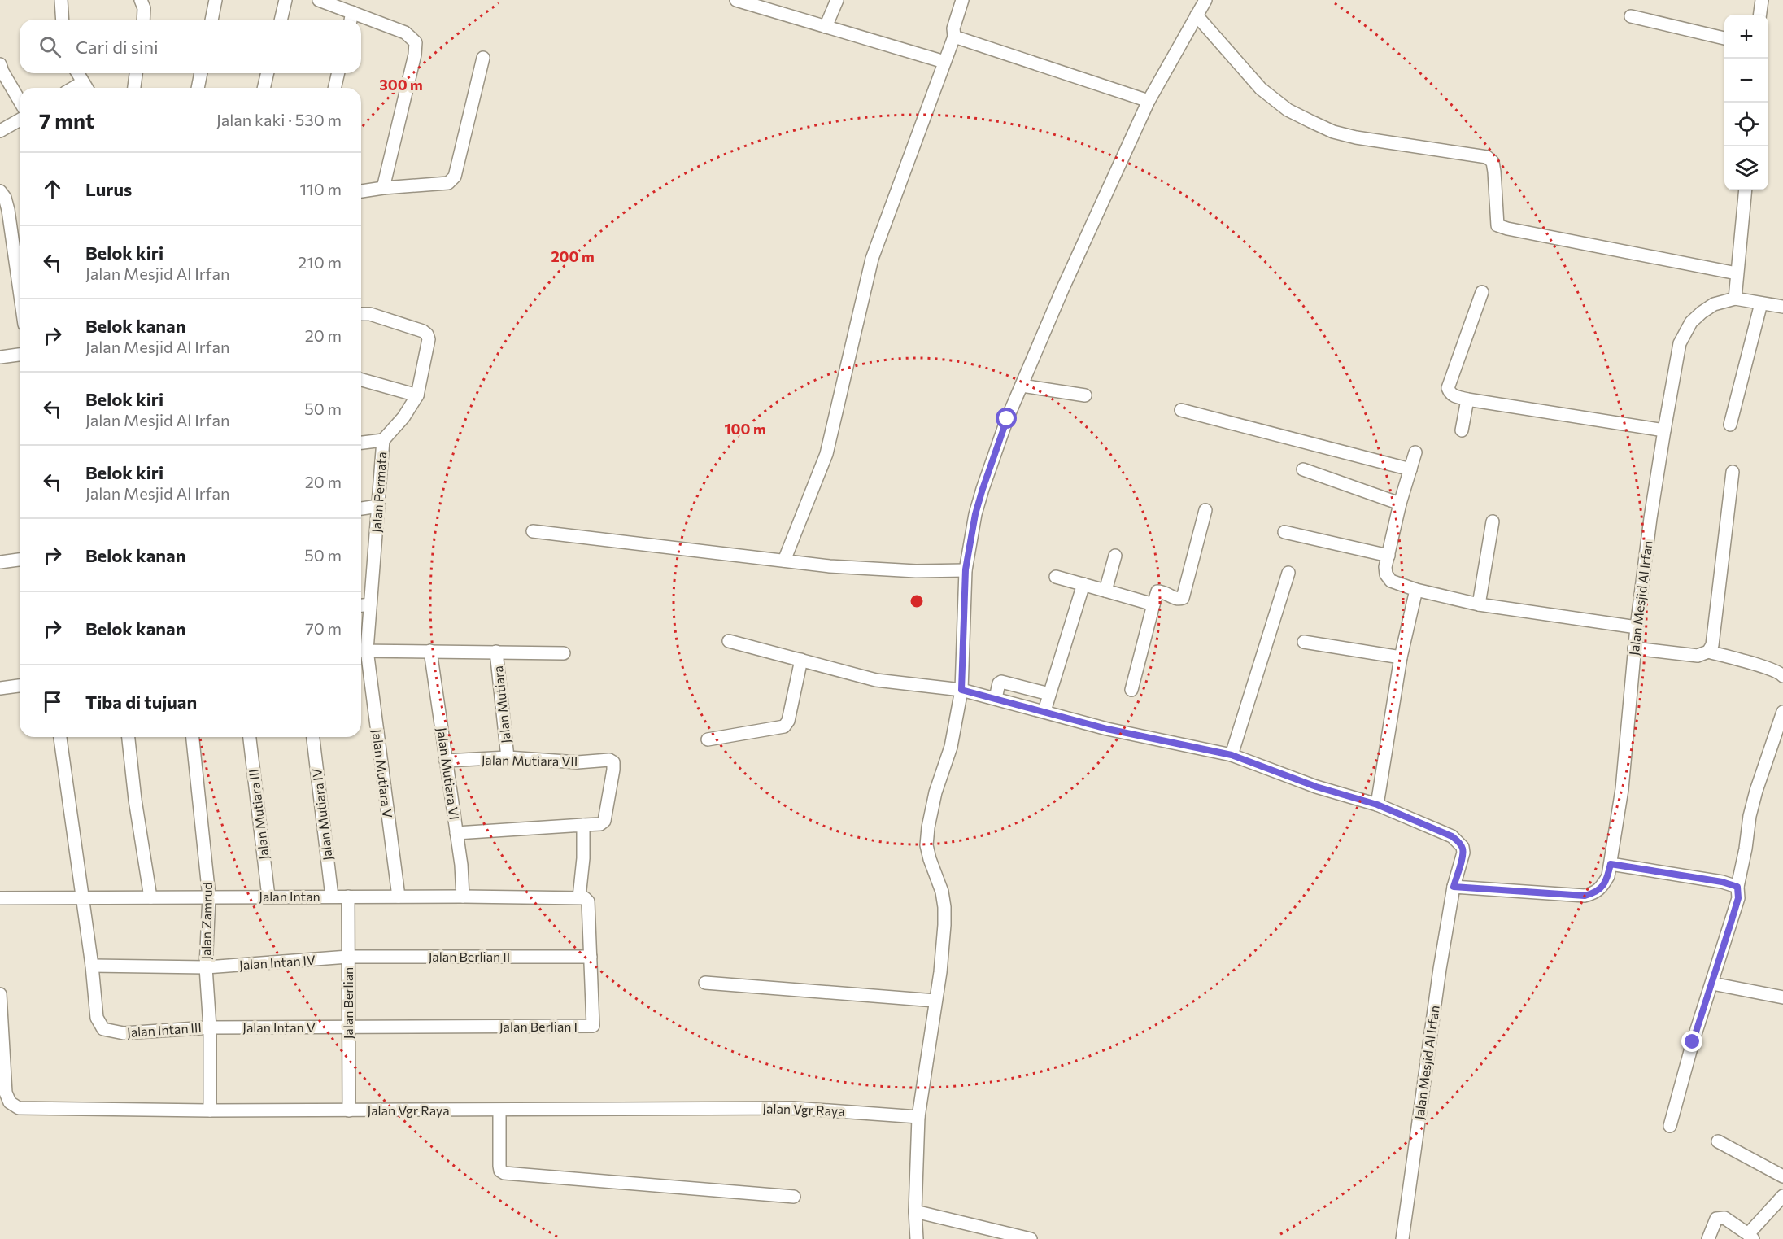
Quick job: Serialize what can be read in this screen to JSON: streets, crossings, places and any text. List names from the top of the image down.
{
  "streets": {
    "street": [
      "Jalan Permata",
      "Jalan Mesjid Al Irfan",
      "Jalan Mutiara",
      "Jalan Mutiara VII",
      "Jalan Mutiara V",
      "Jalan Mutiara VI",
      "Jalan Mutiara III",
      "Jalan Mutiara IV",
      "Jalan Intan",
      "Jalan Zamrud",
      "Jalan Berlian II",
      "Jalan Intan IV",
      "Jalan Berlian",
      "Jalan Berlian I",
      "Jalan Intan V",
      "Jalan Intan III",
      "Jalan Vgr Raya"
    ]
  },
  "crossings": [
    ["Jalan Permata", "Jalan Mutiara V"],
    ["Jalan Mutiara", "Jalan Mutiara VII"],
    ["Jalan Mutiara VII", "Jalan Mutiara VI"],
    ["Jalan Mutiara V", "Jalan Intan"],
    ["Jalan Mutiara VI", "Jalan Intan"],
    ["Jalan Mutiara III", "Jalan Intan"],
    ["Jalan Mutiara IV", "Jalan Intan"],
    ["Jalan Intan", "Jalan Zamrud"],
    ["Jalan Intan", "Jalan Berlian"],
    ["Jalan Intan", "Jalan Berlian I"],
    ["Jalan Zamrud", "Jalan Intan IV"],
    ["Jalan Zamrud", "Jalan Intan V"],
    ["Jalan Zamrud", "Jalan Intan III"],
    ["Jalan Zamrud", "Jalan Vgr Raya"],
    ["Jalan Berlian II", "Jalan Intan IV"],
    ["Jalan Berlian II", "Jalan Berlian"],
    ["Jalan Berlian II", "Jalan Berlian I"],
    ["Jalan Intan IV", "Jalan Berlian"],
    ["Jalan Intan IV", "Jalan Intan III"],
    ["Jalan Berlian", "Jalan Berlian I"],
    ["Jalan Berlian", "Jalan Intan V"],
    ["Jalan Berlian", "Jalan Vgr Raya"],
    ["Jalan Berlian I", "Jalan Intan V"],
    ["Jalan Intan V", "Jalan Intan III"]
  ],
  "page": {
    "map_buttons": ["+", "−"],
    "search": "Cari di sini",
    "heading": ["7 mnt", "Jalan kaki · 530 m"],
    "list": [
      ["Lurus", "110 m"],
      ["Belok kiri", "Jalan Mesjid Al Irfan", "210 m"],
      ["Belok kanan", "Jalan Mesjid Al Irfan", "20 m"],
      ["Belok kiri", "Jalan Mesjid Al Irfan", "50 m"],
      ["Belok kiri", "Jalan Mesjid Al Irfan", "20 m"],
      ["Belok kanan", "50 m"],
      ["Belok kanan", "70 m"],
      "Tiba di tujuan"
    ]
  },
  "rings": ["300 m", "200 m", "100 m"]
}
